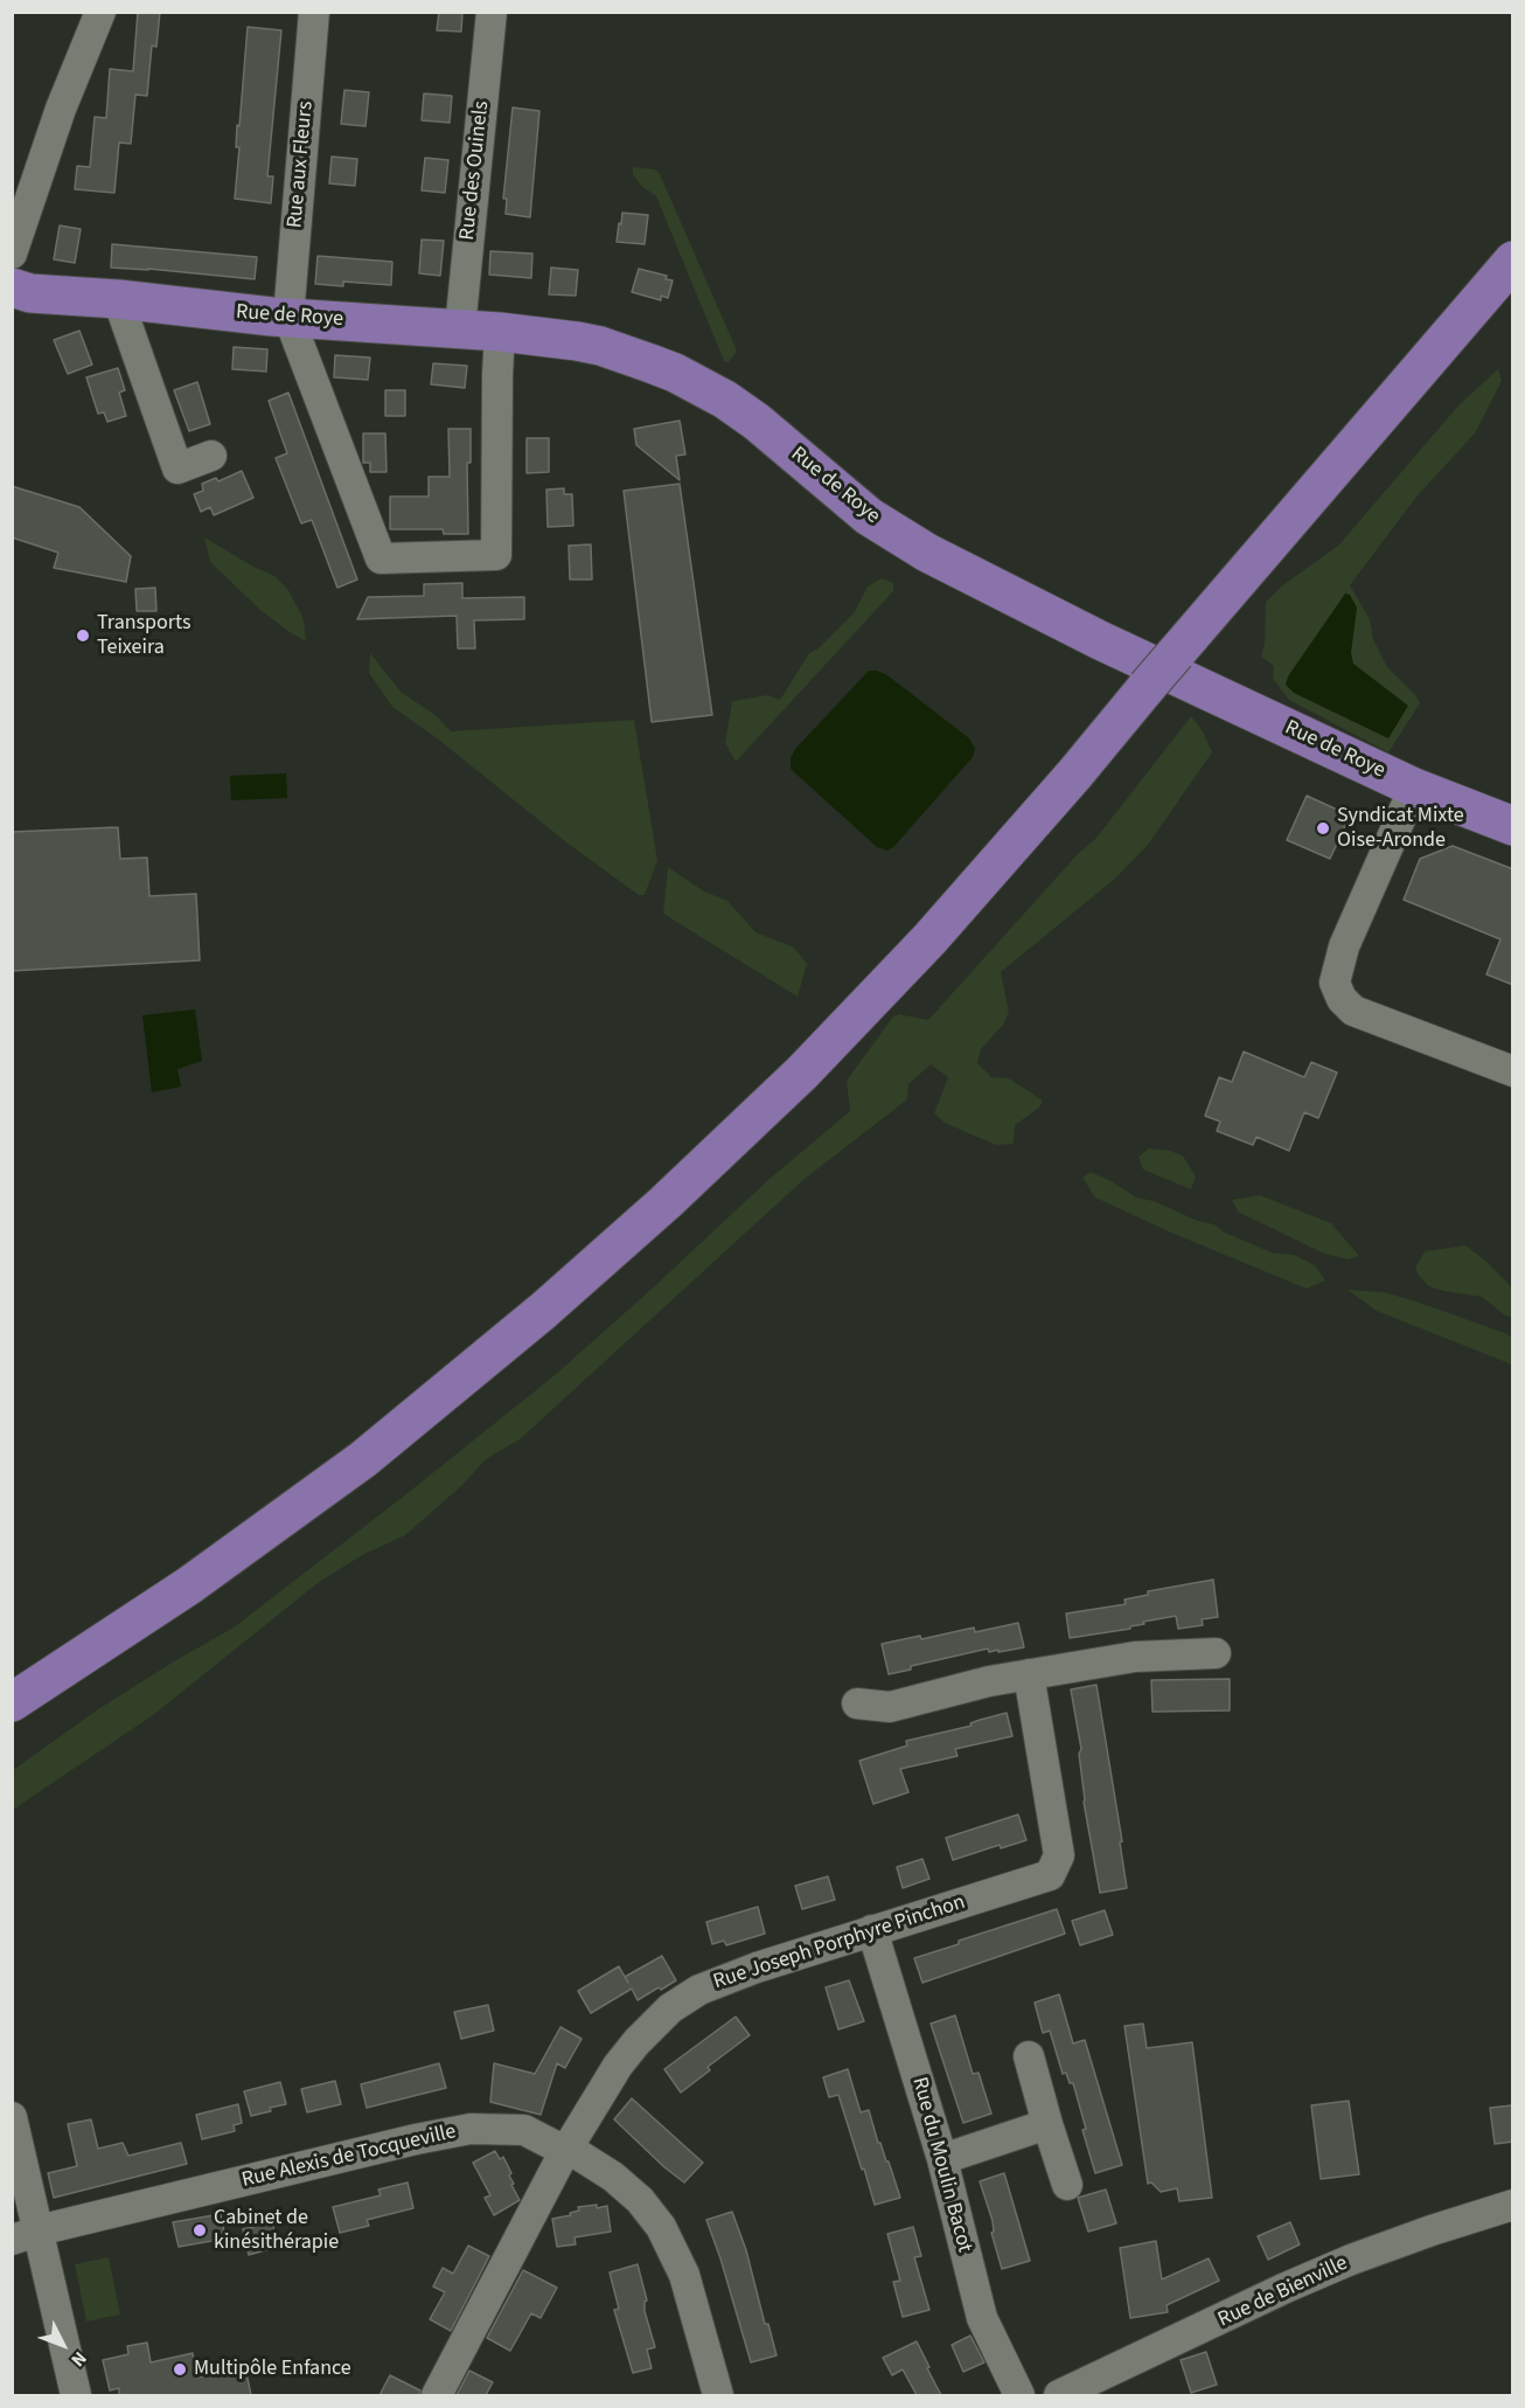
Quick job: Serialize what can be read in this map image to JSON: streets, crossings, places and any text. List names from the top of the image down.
{
  "streets": {
    "main road": ["Rue de Roye"],
    "street": [
      "Rue aux Fleurs",
      "Rue des Ouinels",
      "Rue Joseph Porphyre Pinchon",
      "Rue Alexis de Tocqueville",
      "Rue du Moulin Bacot",
      "Rue de Bienville"
    ]
  },
  "crossings": [
    ["Rue aux Fleurs", "Rue de Roye"],
    ["Rue des Ouinels", "Rue de Roye"],
    ["Rue Joseph Porphyre Pinchon", "Rue Alexis de Tocqueville"],
    ["Rue Joseph Porphyre Pinchon", "Rue du Moulin Bacot"]
  ],
  "places": [
    "Transports Teixeira",
    "Syndicat Mixte Oise-Aronde",
    "Cabinet de kinésithérapie",
    "Multipôle Enfance"
  ],
  "north": "bottom right"
}
